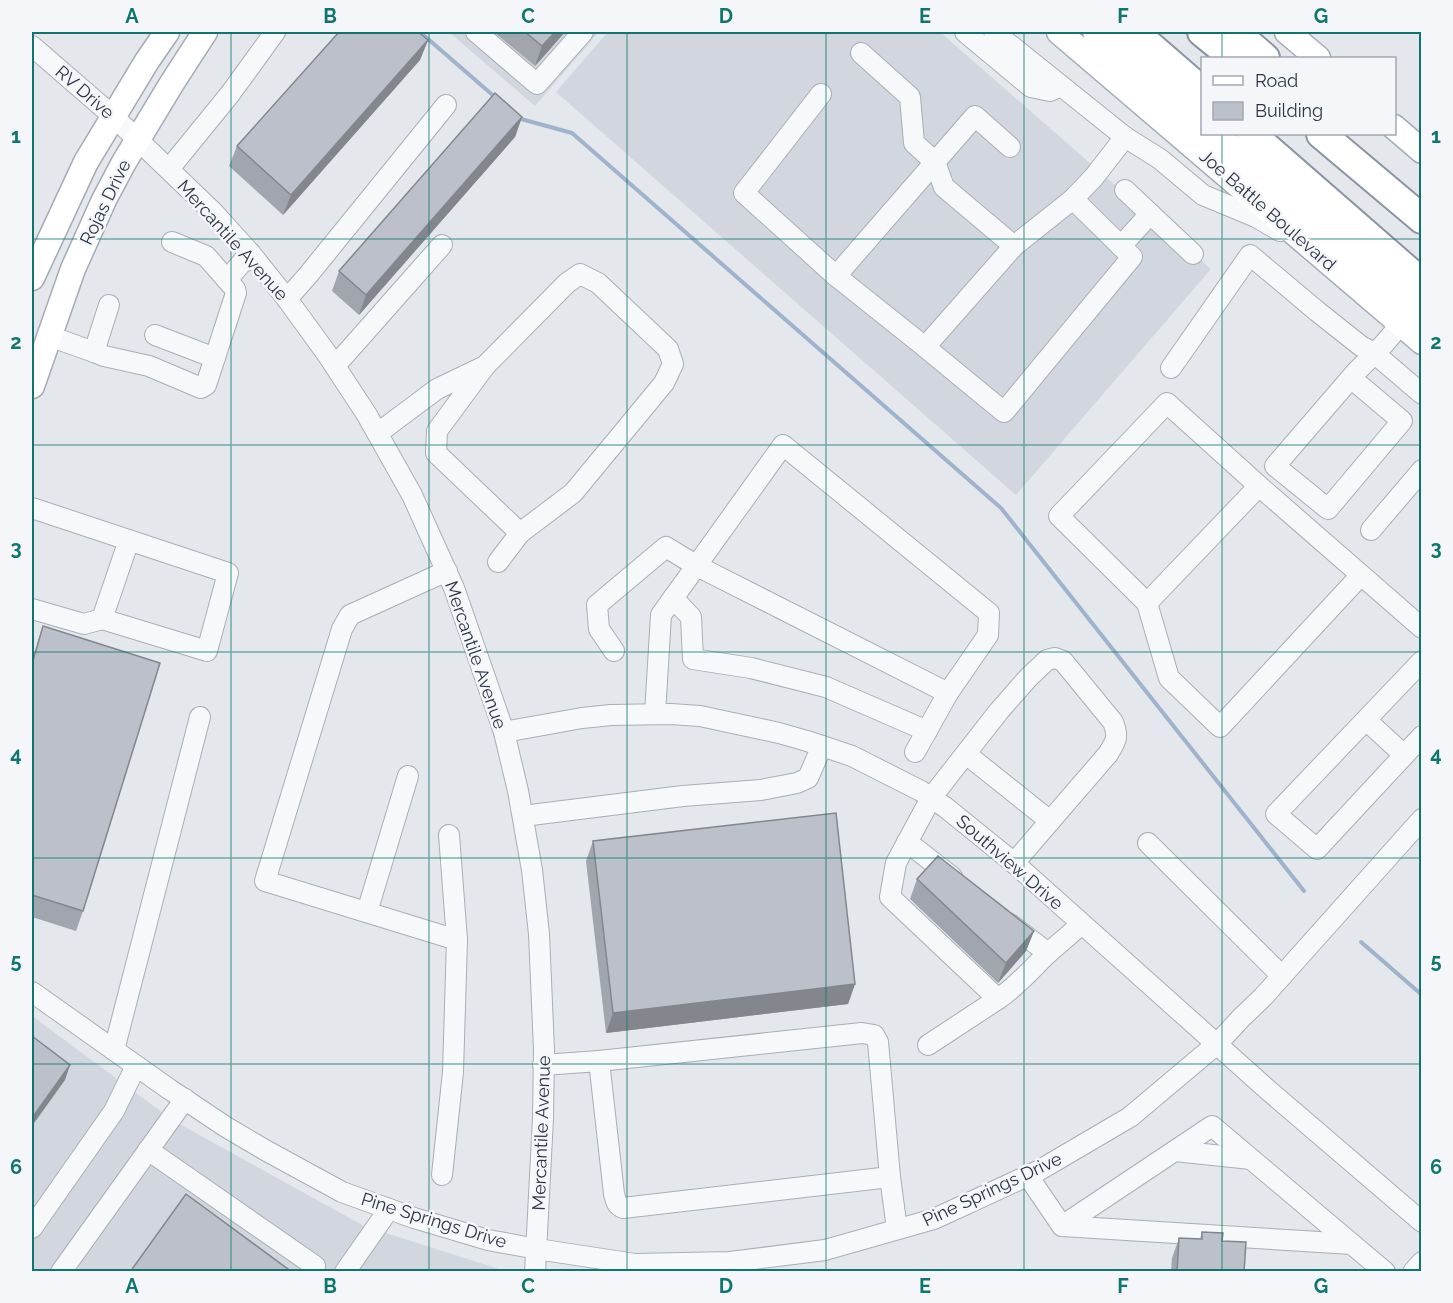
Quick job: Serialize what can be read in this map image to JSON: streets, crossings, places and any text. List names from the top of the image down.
{
  "streets": {
    "main road": ["Rojas Drive", "Joe Battle Boulevard"],
    "street": [
      "RV Drive",
      "Mercantile Avenue",
      "Southview Drive",
      "Pine Springs Drive"
    ]
  },
  "crossings": [
    ["RV Drive", "Rojas Drive"],
    ["RV Drive", "Mercantile Avenue"],
    ["Rojas Drive", "Mercantile Avenue"],
    ["Mercantile Avenue", "Southview Drive"],
    ["Mercantile Avenue", "Pine Springs Drive"],
    ["Southview Drive", "Pine Springs Drive"]
  ],
  "legend": ["Road", "Building"],
  "grid": {
    "columns": [
      "A",
      "B",
      "C",
      "D",
      "E",
      "F",
      "G"
    ],
    "rows": [
      "1",
      "2",
      "3",
      "4",
      "5",
      "6"
    ]
  }
}
